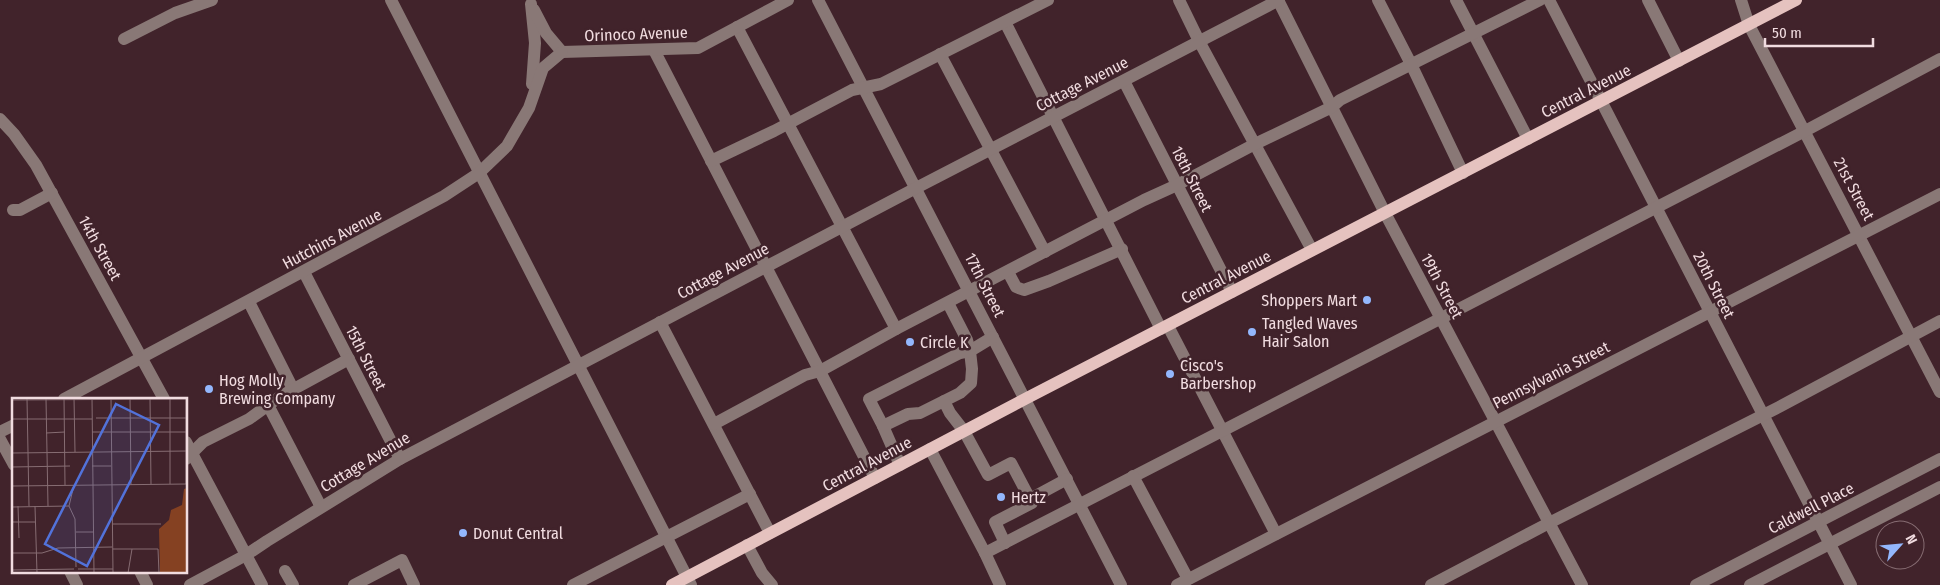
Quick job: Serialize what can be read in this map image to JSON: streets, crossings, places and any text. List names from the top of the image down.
{
  "streets": {
    "main road": ["Central Avenue"],
    "street": [
      "Orinoco Avenue",
      "Cottage Avenue",
      "18th Street",
      "21st Street",
      "Hutchins Avenue",
      "14th Street",
      "17th Street",
      "20th Street",
      "19th Street",
      "15th Street",
      "Pennsylvania Street",
      "Caldwell Place"
    ]
  },
  "crossings": [
    ["Orinoco Avenue", "Hutchins Avenue"],
    ["Cottage Avenue", "18th Street"],
    ["Cottage Avenue", "17th Street"],
    ["Cottage Avenue", "19th Street"],
    ["Cottage Avenue", "15th Street"],
    ["Central Avenue", "18th Street"],
    ["Central Avenue", "21st Street"],
    ["Central Avenue", "17th Street"],
    ["Central Avenue", "20th Street"],
    ["Central Avenue", "19th Street"],
    ["21st Street", "Pennsylvania Street"],
    ["Hutchins Avenue", "14th Street"],
    ["Hutchins Avenue", "15th Street"],
    ["20th Street", "Pennsylvania Street"],
    ["20th Street", "Caldwell Place"],
    ["19th Street", "Pennsylvania Street"]
  ],
  "places": [
    "Shoppers Mart",
    "Tangled Waves Hair Salon",
    "Circle K",
    "Cisco's Barbershop",
    "Hog Molly Brewing Company",
    "Hertz",
    "Donut Central"
  ],
  "scale_bar": "50 m",
  "north": "top right"
}
